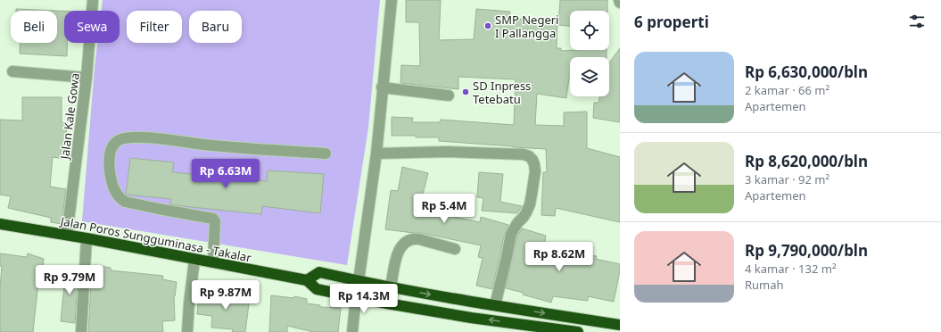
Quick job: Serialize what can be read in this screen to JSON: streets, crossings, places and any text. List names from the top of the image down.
{
  "streets": {
    "highway": ["Jalan Poros Sungguminasa - Takalar"],
    "street": ["Jalan Kale Gowa"]
  },
  "crossings": [
    ["Jalan Kale Gowa", "Jalan Poros Sungguminasa - Takalar"]
  ],
  "places": ["SMP Negeri I Pallangga", "SD Inpress Tetebatu"],
  "page": {
    "heading": "6 properti",
    "chip": [
      "Beli",
      "Sewa",
      "Filter",
      "Baru"
    ],
    "list": [
      {
        "name": "Rp 6,630,000/bln",
        "note": "2 kamar · 66 m² · Apartemen"
      },
      {
        "name": "Rp 8,620,000/bln",
        "note": "3 kamar · 92 m² · Apartemen"
      },
      {
        "name": "Rp 9,790,000/bln",
        "note": "4 kamar · 132 m² · Rumah"
      }
    ],
    "price": [
      "Rp 6.63M",
      "Rp 5.4M",
      "Rp 8.62M",
      "Rp 9.79M",
      "Rp 9.87M",
      "Rp 14.3M"
    ]
  }
}
